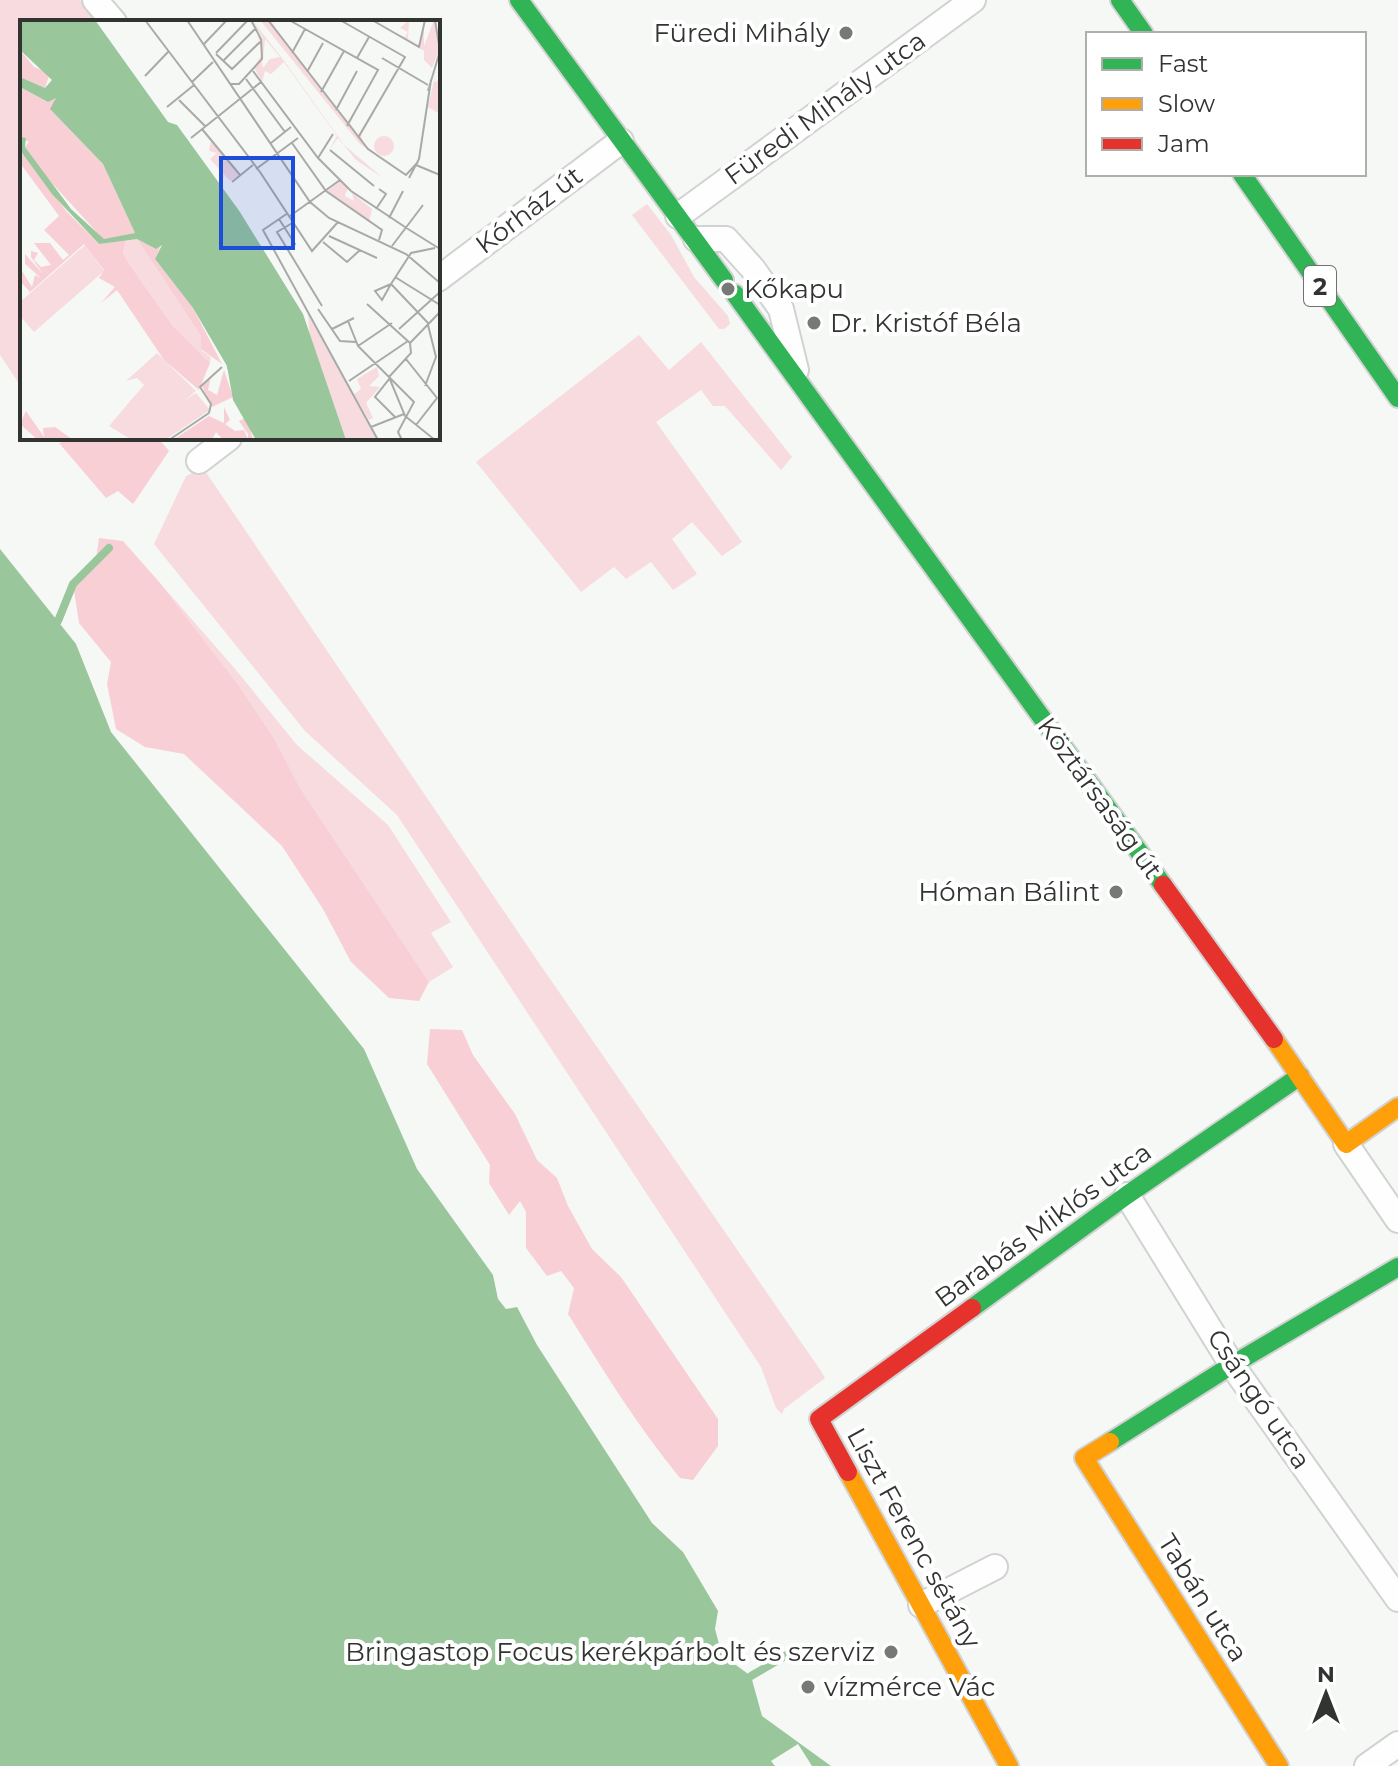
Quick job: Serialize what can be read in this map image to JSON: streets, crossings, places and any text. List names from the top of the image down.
{
  "streets": {
    "street": [
      "Füredi Mihály utca",
      "Kórház út",
      "2",
      "Köztársaság út",
      "Barabás Miklós utca",
      "Csángó utca",
      "Liszt Ferenc sétány",
      "Tabán utca"
    ]
  },
  "crossings": [
    ["Füredi Mihály utca", "Köztársaság út"],
    ["Kórház út", "Köztársaság út"],
    ["Köztársaság út", "Barabás Miklós utca"],
    ["Barabás Miklós utca", "Csángó utca"],
    ["Barabás Miklós utca", "Liszt Ferenc sétány"],
    ["Csángó utca", "Tabán utca"]
  ],
  "places": [
    "Füredi Mihály",
    "Kőkapu",
    "Dr. Kristóf Béla",
    "Hóman Bálint",
    "Bringastop Focus kerékpárbolt és szerviz",
    "vízmérce Vác"
  ],
  "legend": ["Fast", "Slow", "Jam"],
  "north": "top"
}
